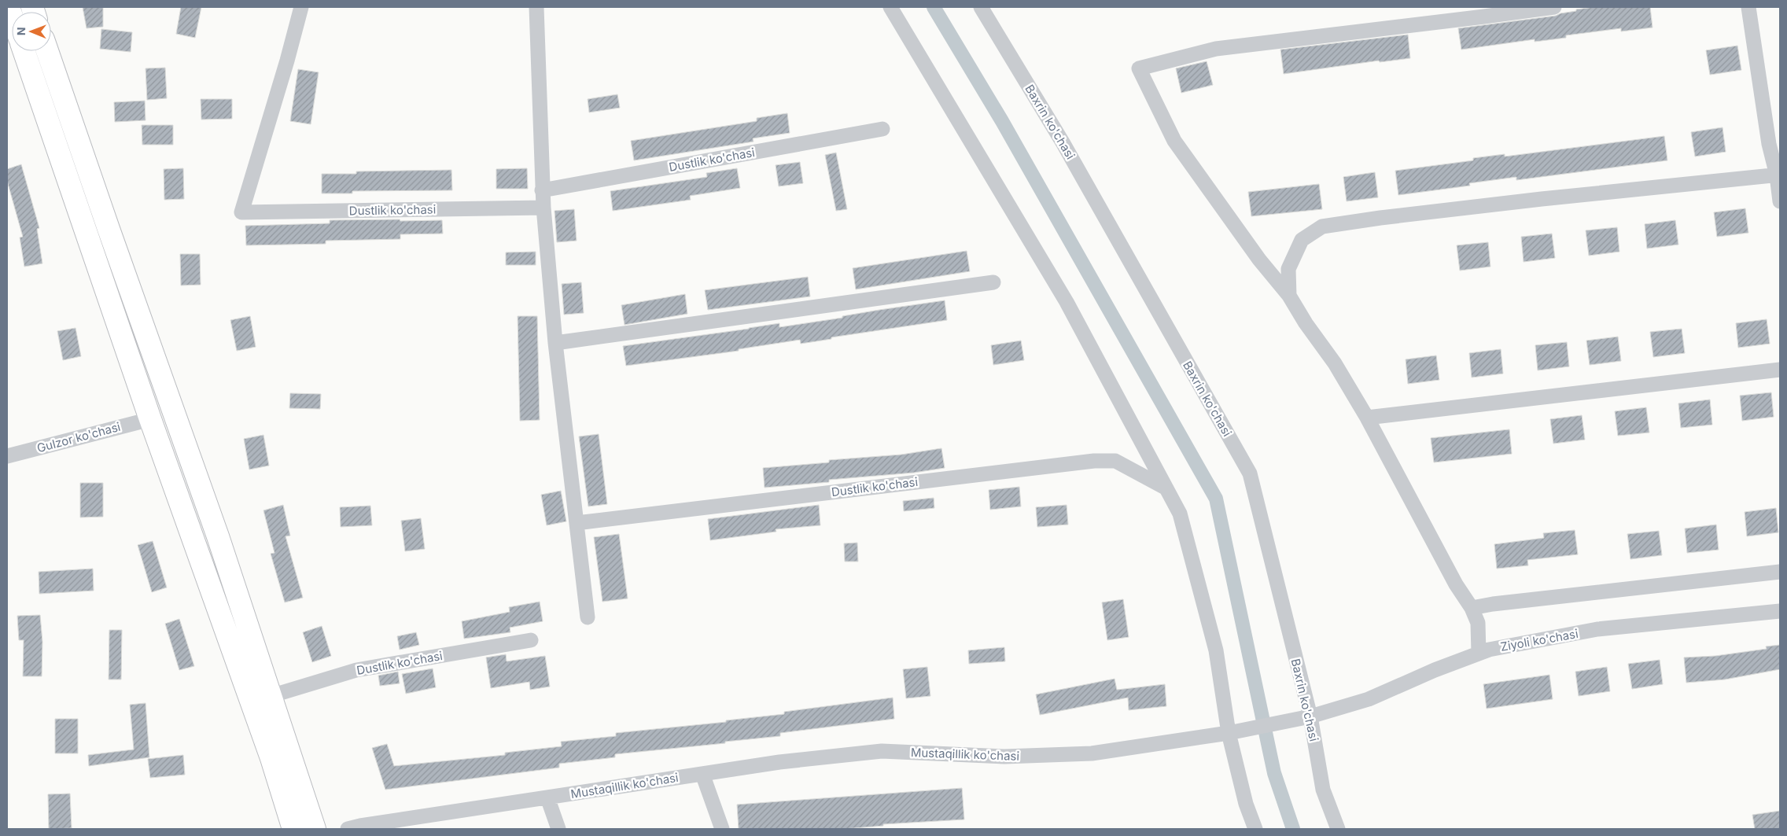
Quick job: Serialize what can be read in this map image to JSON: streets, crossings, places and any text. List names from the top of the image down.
{
  "streets": {
    "street": [
      "Baxrin ko'chasi",
      "Dustlik ko'chasi",
      "Gulzor ko'chasi",
      "Ziyoli ko'chasi",
      "Mustaqillik ko'chasi"
    ]
  },
  "crossings": [
    ["Baxrin ko'chasi", "Ziyoli ko'chasi"],
    ["Baxrin ko'chasi", "Mustaqillik ko'chasi"],
    ["Ziyoli ko'chasi", "Mustaqillik ko'chasi"]
  ],
  "north": "left"
}
